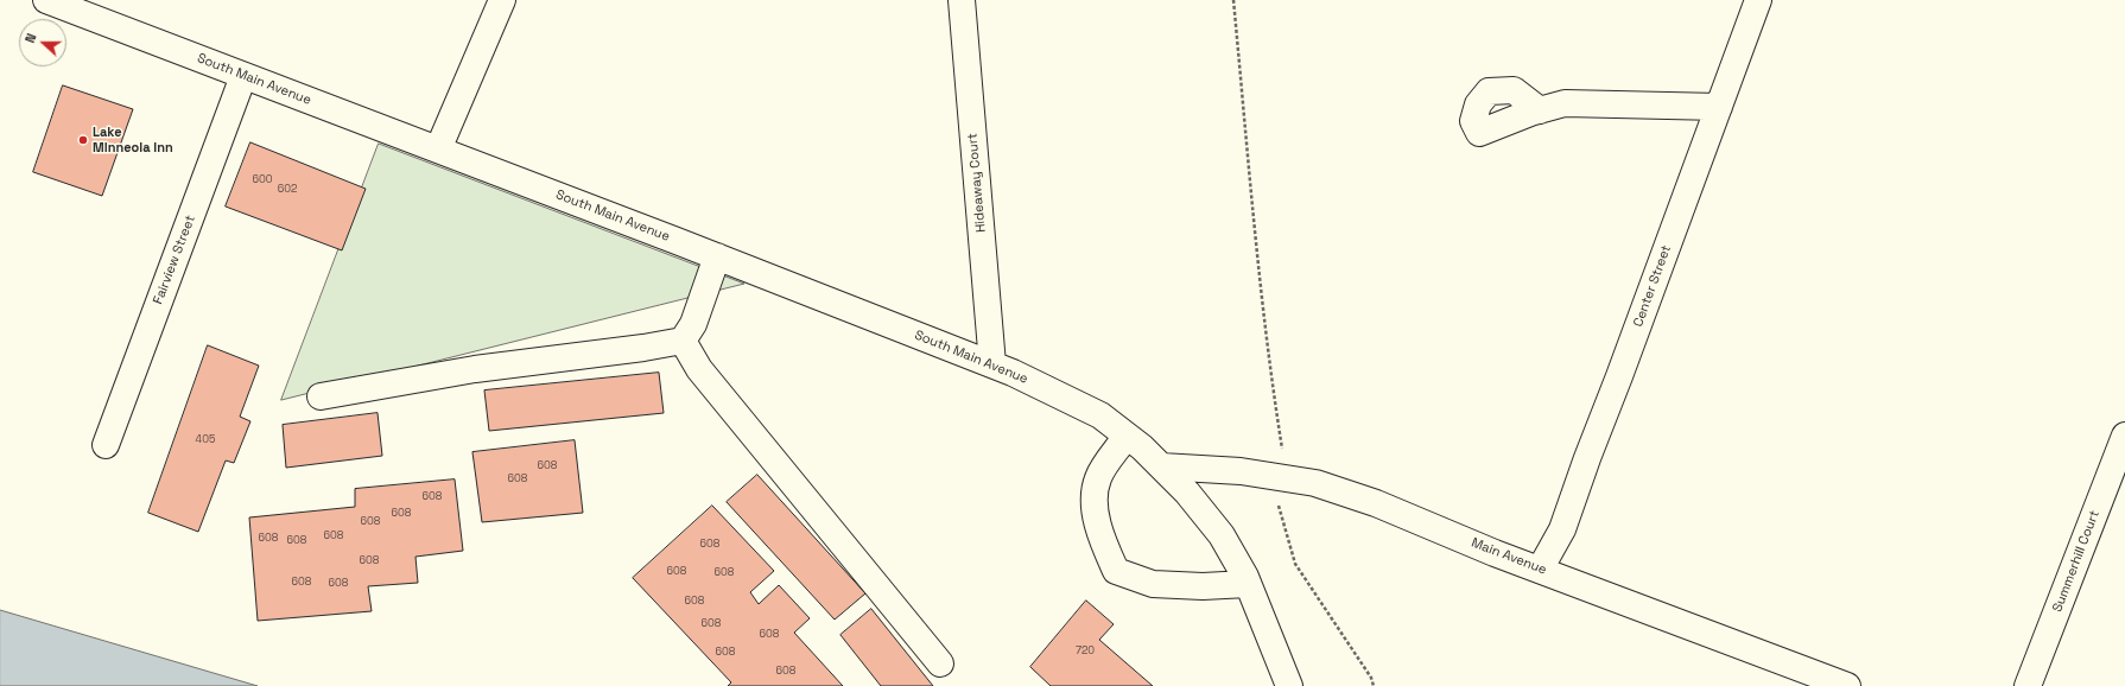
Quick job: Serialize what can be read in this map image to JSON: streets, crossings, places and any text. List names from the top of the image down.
{
  "streets": {
    "street": [
      "South Main Avenue",
      "Hideaway Court",
      "Fairview Street",
      "Center Street",
      "Main Avenue",
      "Summerhill Court"
    ]
  },
  "crossings": [
    ["South Main Avenue", "Hideaway Court"],
    ["South Main Avenue", "Fairview Street"],
    ["South Main Avenue", "Main Avenue"],
    ["Center Street", "Main Avenue"]
  ],
  "places": ["Lake Minneola Inn"],
  "house_numbers": [
    "600",
    "602",
    "405",
    "608",
    "608",
    "608",
    "608",
    "608",
    "608",
    "608",
    "608",
    "608",
    "608",
    "608",
    "608",
    "608",
    "608",
    "608",
    "608",
    "608",
    "720",
    "608",
    "608"
  ],
  "north": "left"
}
